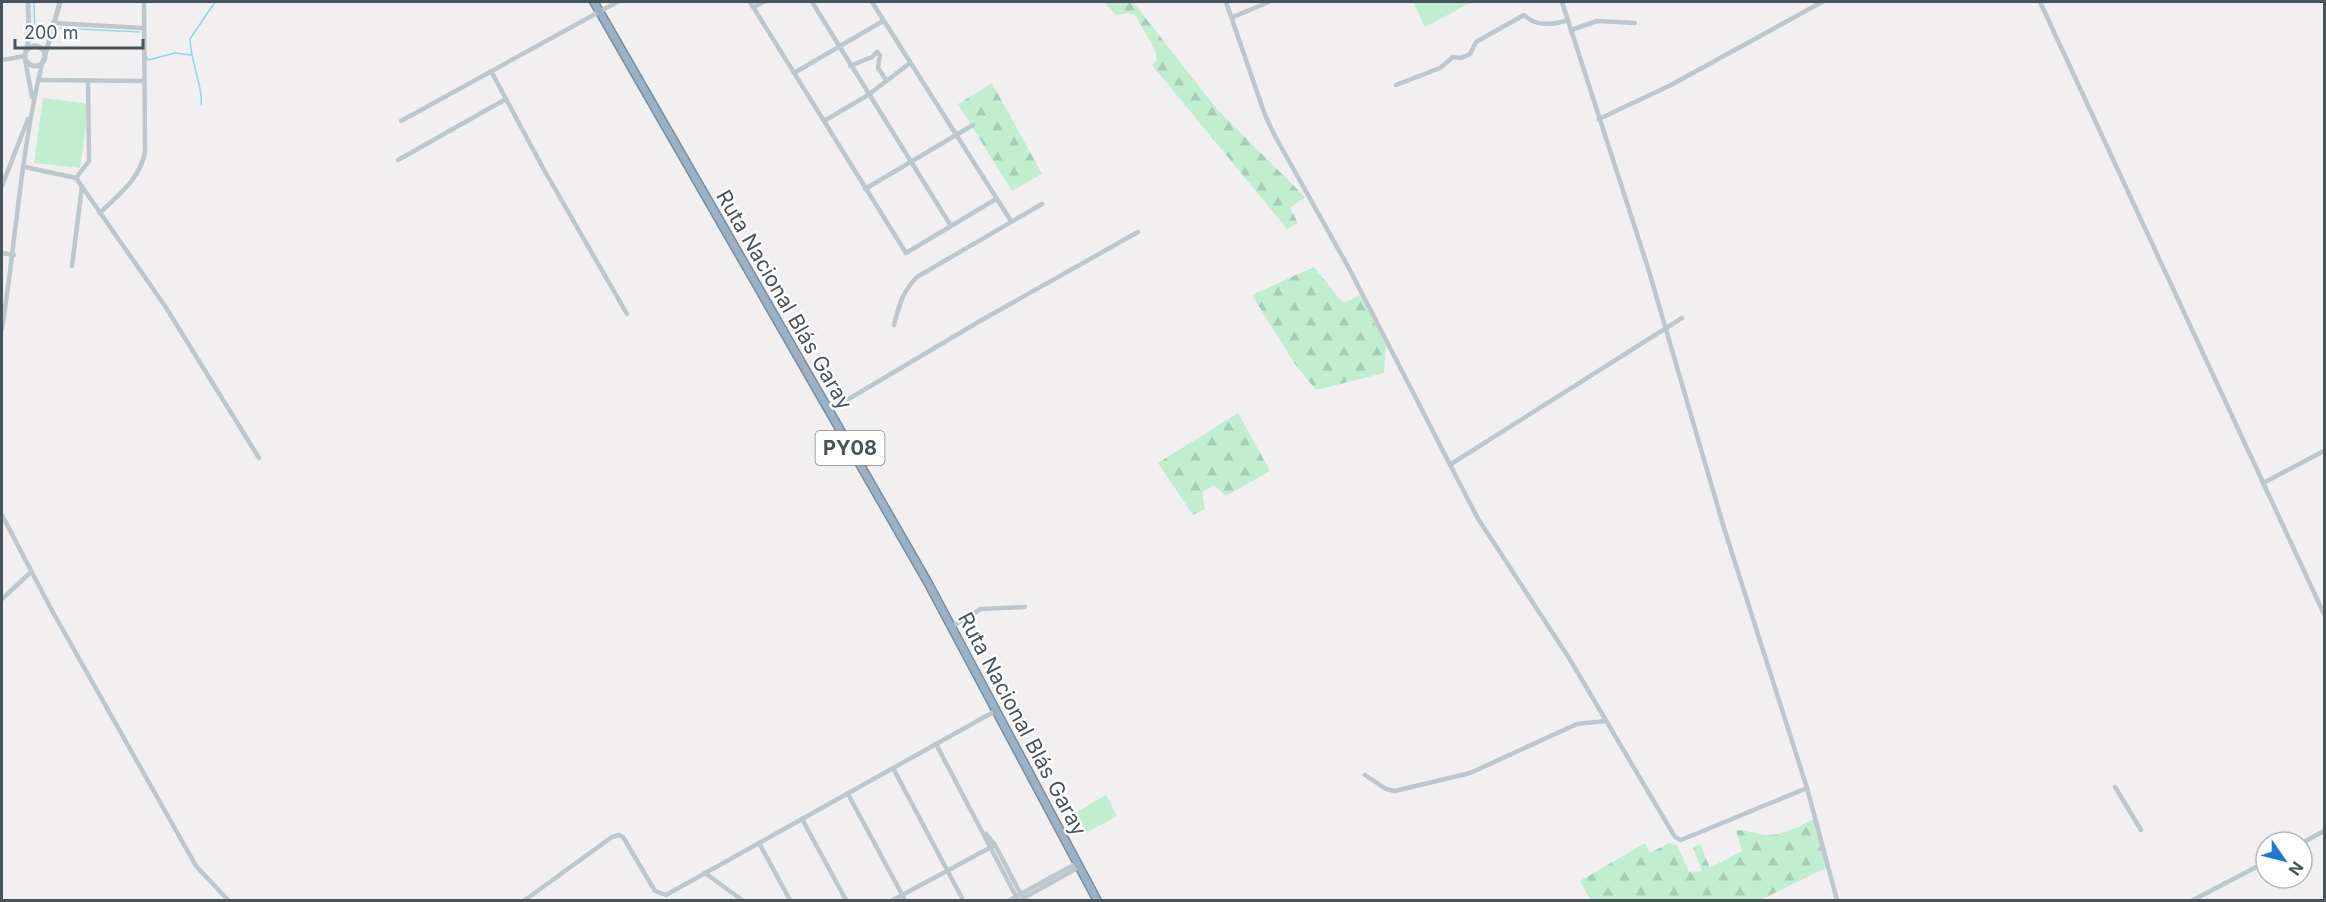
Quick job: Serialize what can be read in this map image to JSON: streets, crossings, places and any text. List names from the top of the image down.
{
  "streets": {
    "highway": ["Ruta Nacional Blás Garay", "PY08"]
  },
  "scale_bar": "200 m",
  "north": "bottom right"
}
